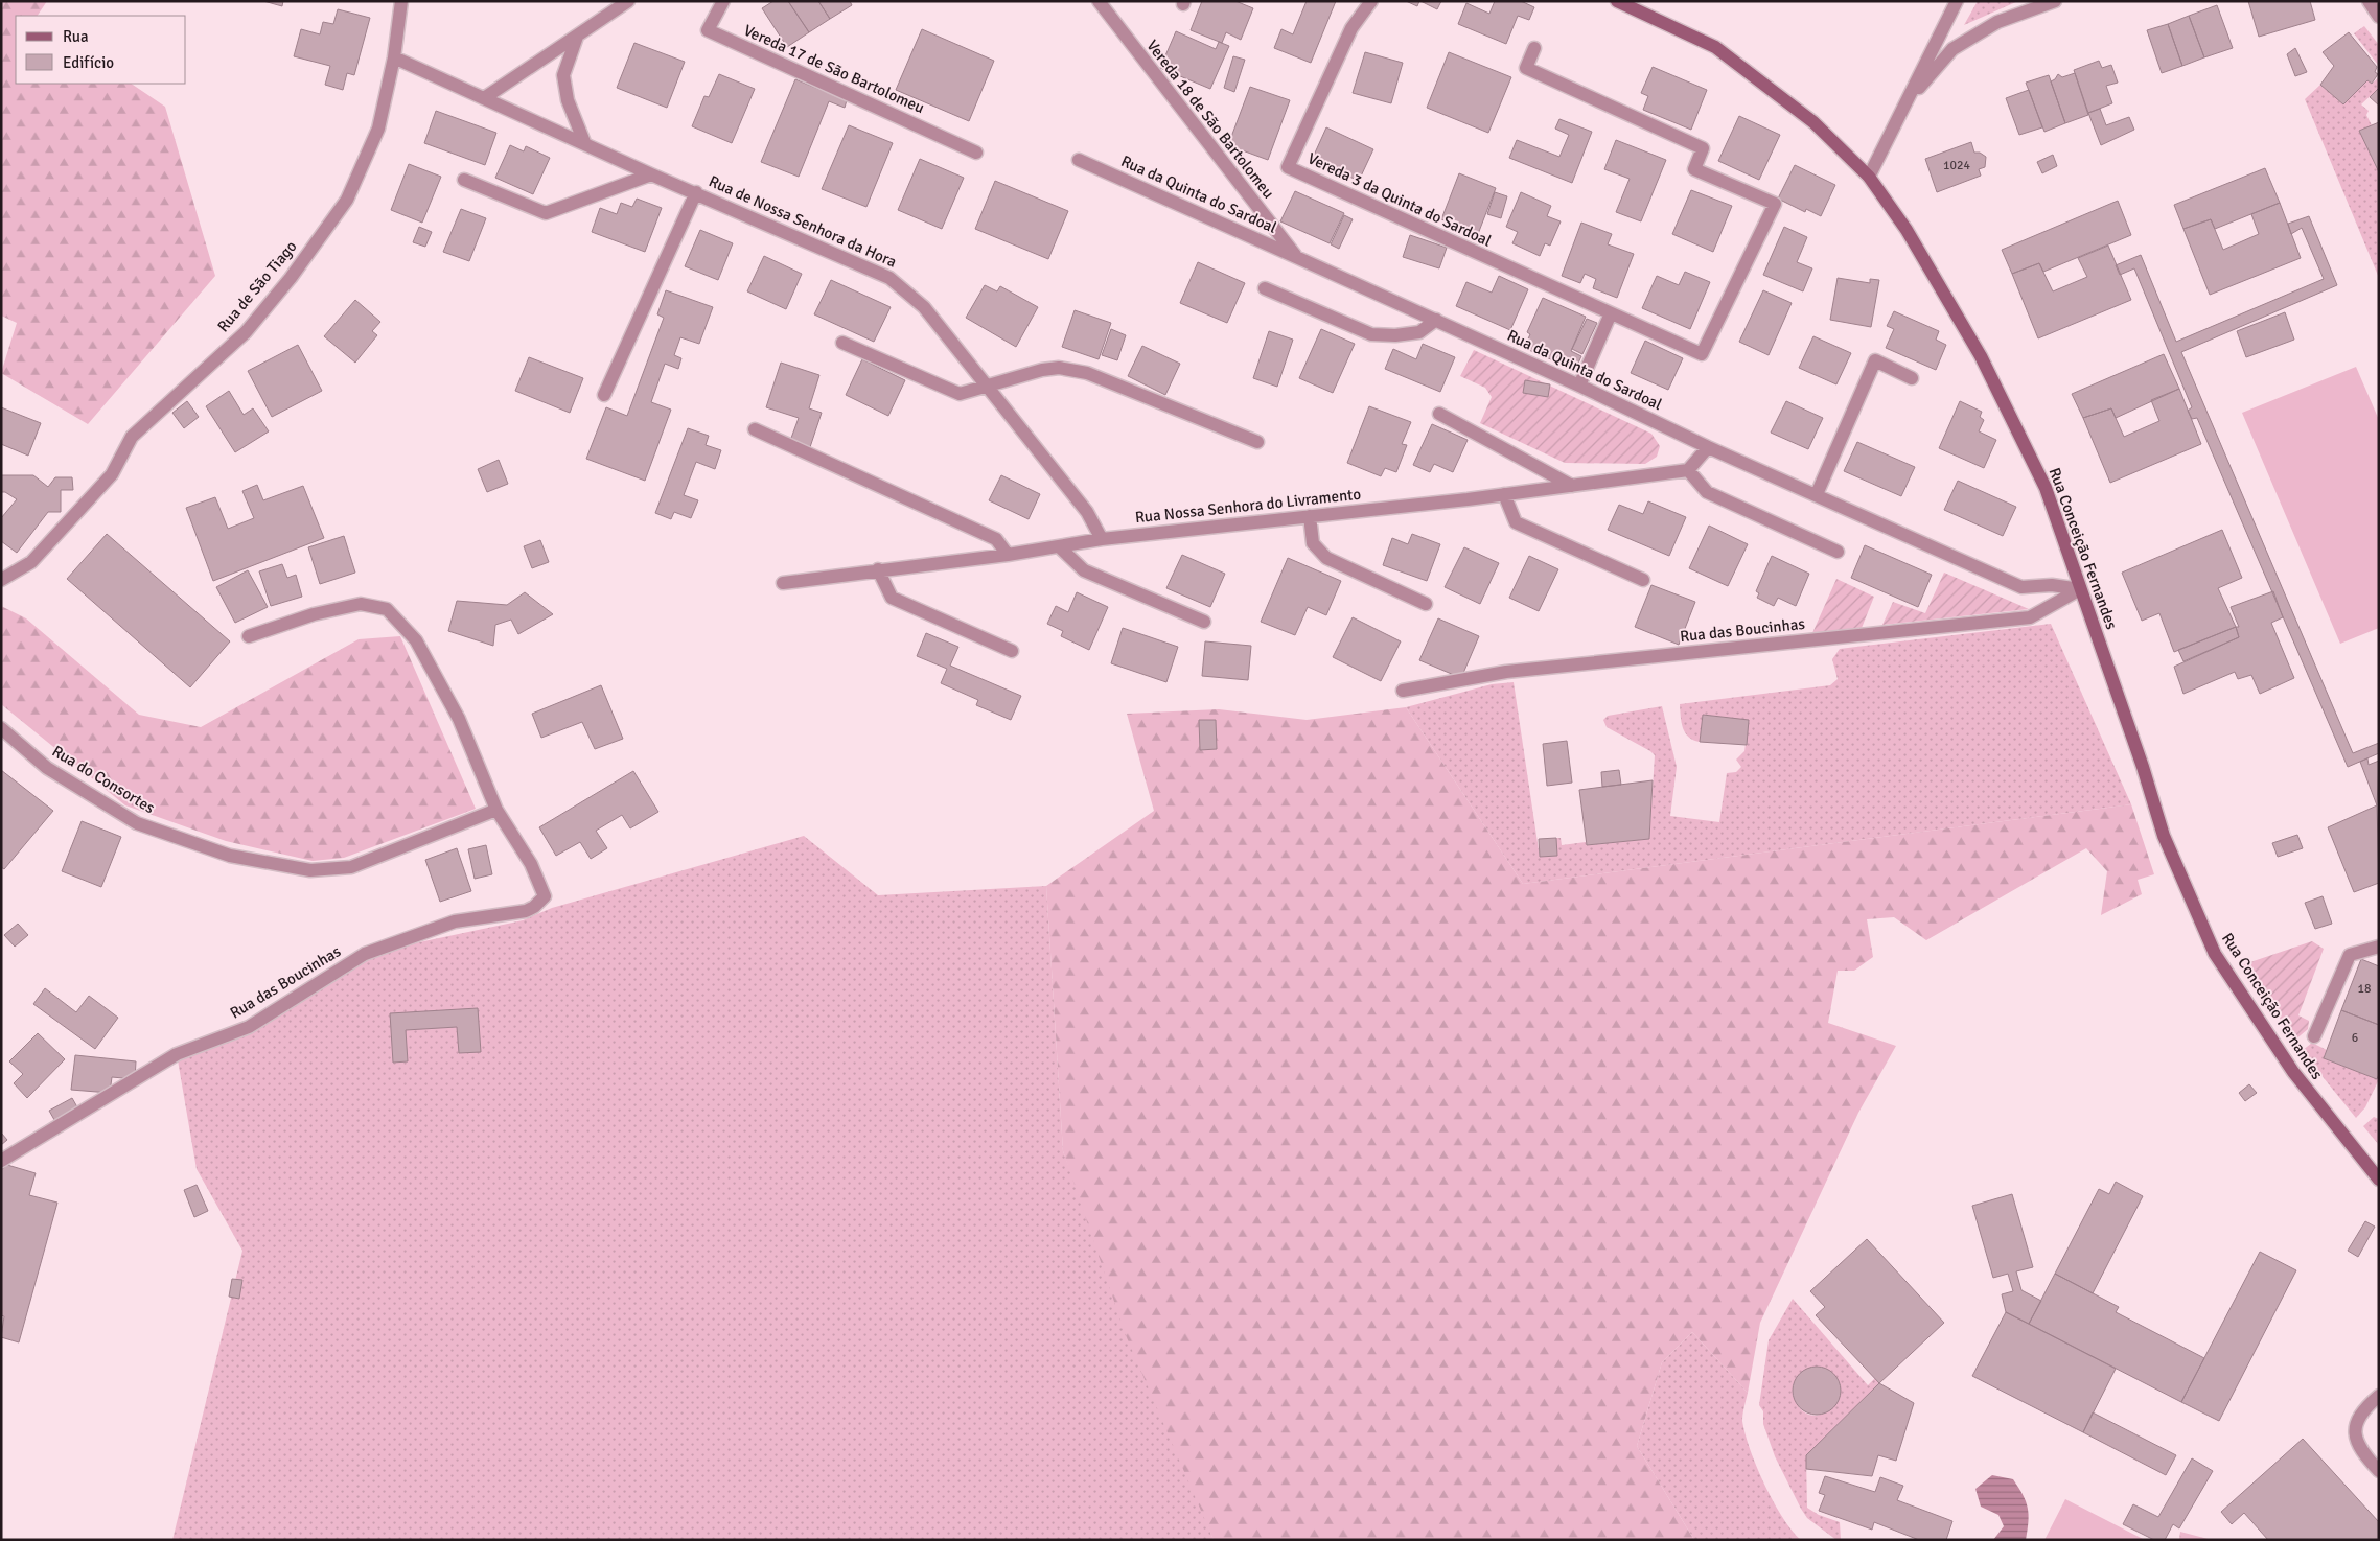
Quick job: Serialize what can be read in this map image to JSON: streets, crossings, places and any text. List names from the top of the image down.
{
  "streets": {
    "main road": ["Rua Conceição Fernandes"],
    "street": [
      "Vereda 17 de São Bartolomeu",
      "Vereda 18 de São Bartolomeu",
      "Rua da Quinta do Sardoal",
      "Vereda 3 da Quinta do Sardoal",
      "Rua de Nossa Senhora da Hora",
      "Rua de São Tiago",
      "Rua Nossa Senhora do Livramento",
      "Rua das Boucinhas",
      "Rua do Consortes"
    ]
  },
  "crossings": [
    ["Vereda 18 de São Bartolomeu", "Rua da Quinta do Sardoal"],
    ["Rua da Quinta do Sardoal", "Rua Conceição Fernandes"],
    ["Rua da Quinta do Sardoal", "Rua das Boucinhas"],
    ["Rua de Nossa Senhora da Hora", "Rua de São Tiago"],
    ["Rua de Nossa Senhora da Hora", "Rua Nossa Senhora do Livramento"],
    ["Rua Conceição Fernandes", "Rua das Boucinhas"],
    ["Rua das Boucinhas", "Rua do Consortes"]
  ],
  "house_numbers": ["1024", "18", "6"],
  "legend": ["Rua", "Edifício"]
}
